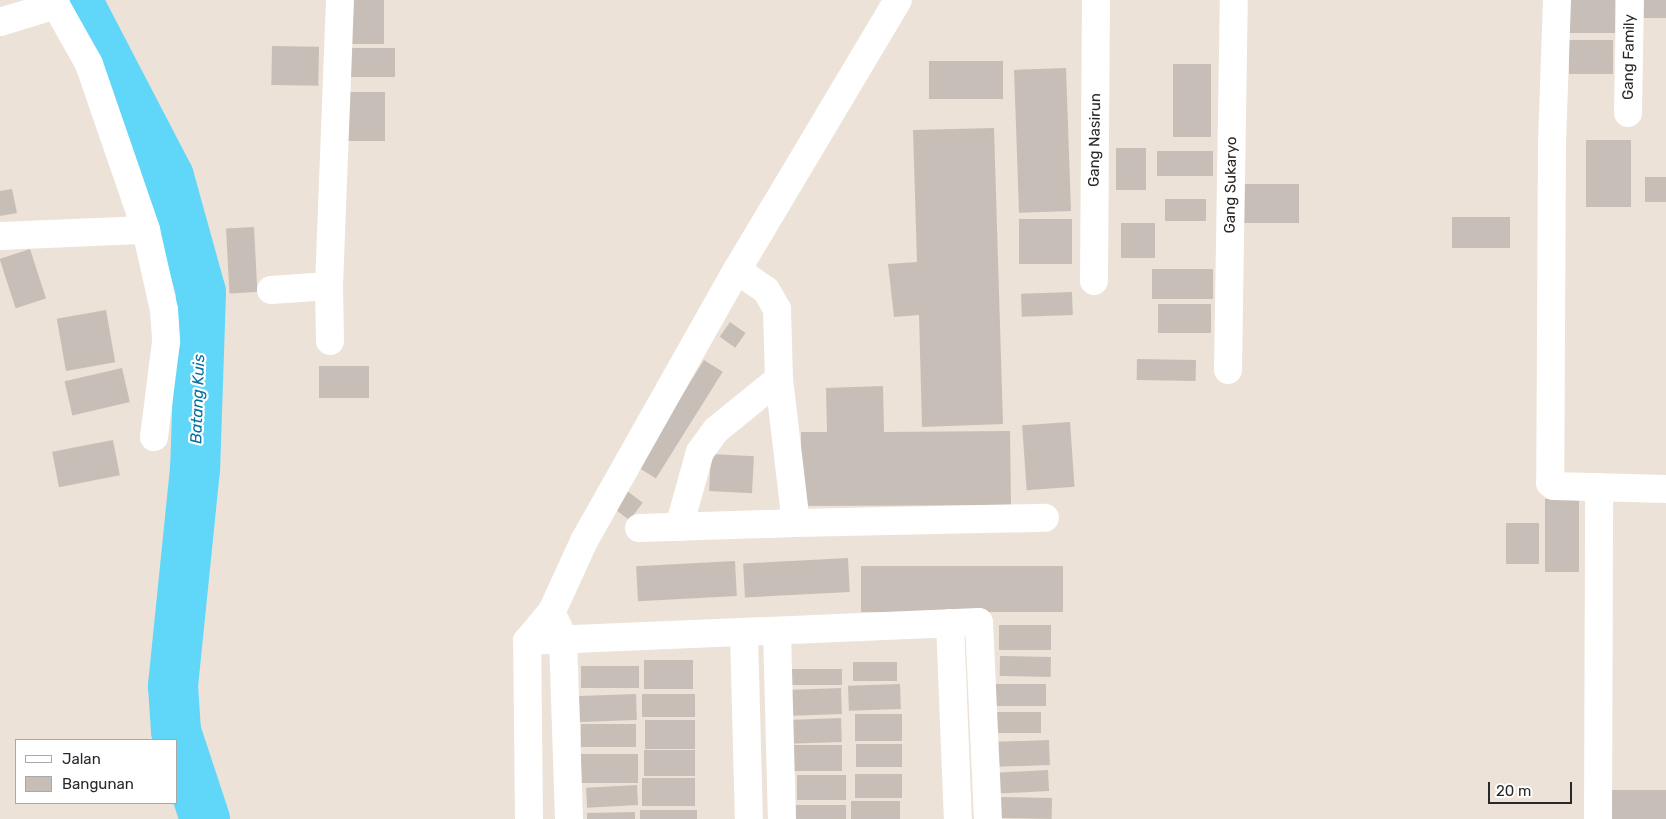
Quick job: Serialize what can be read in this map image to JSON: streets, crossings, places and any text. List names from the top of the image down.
{
  "streets": {
    "street": ["Gang Family", "Gang Nasirun", "Gang Sukaryo"]
  },
  "water": ["Batang Kuis"],
  "legend": ["Jalan", "Bangunan"],
  "scale_bar": "20 m"
}
